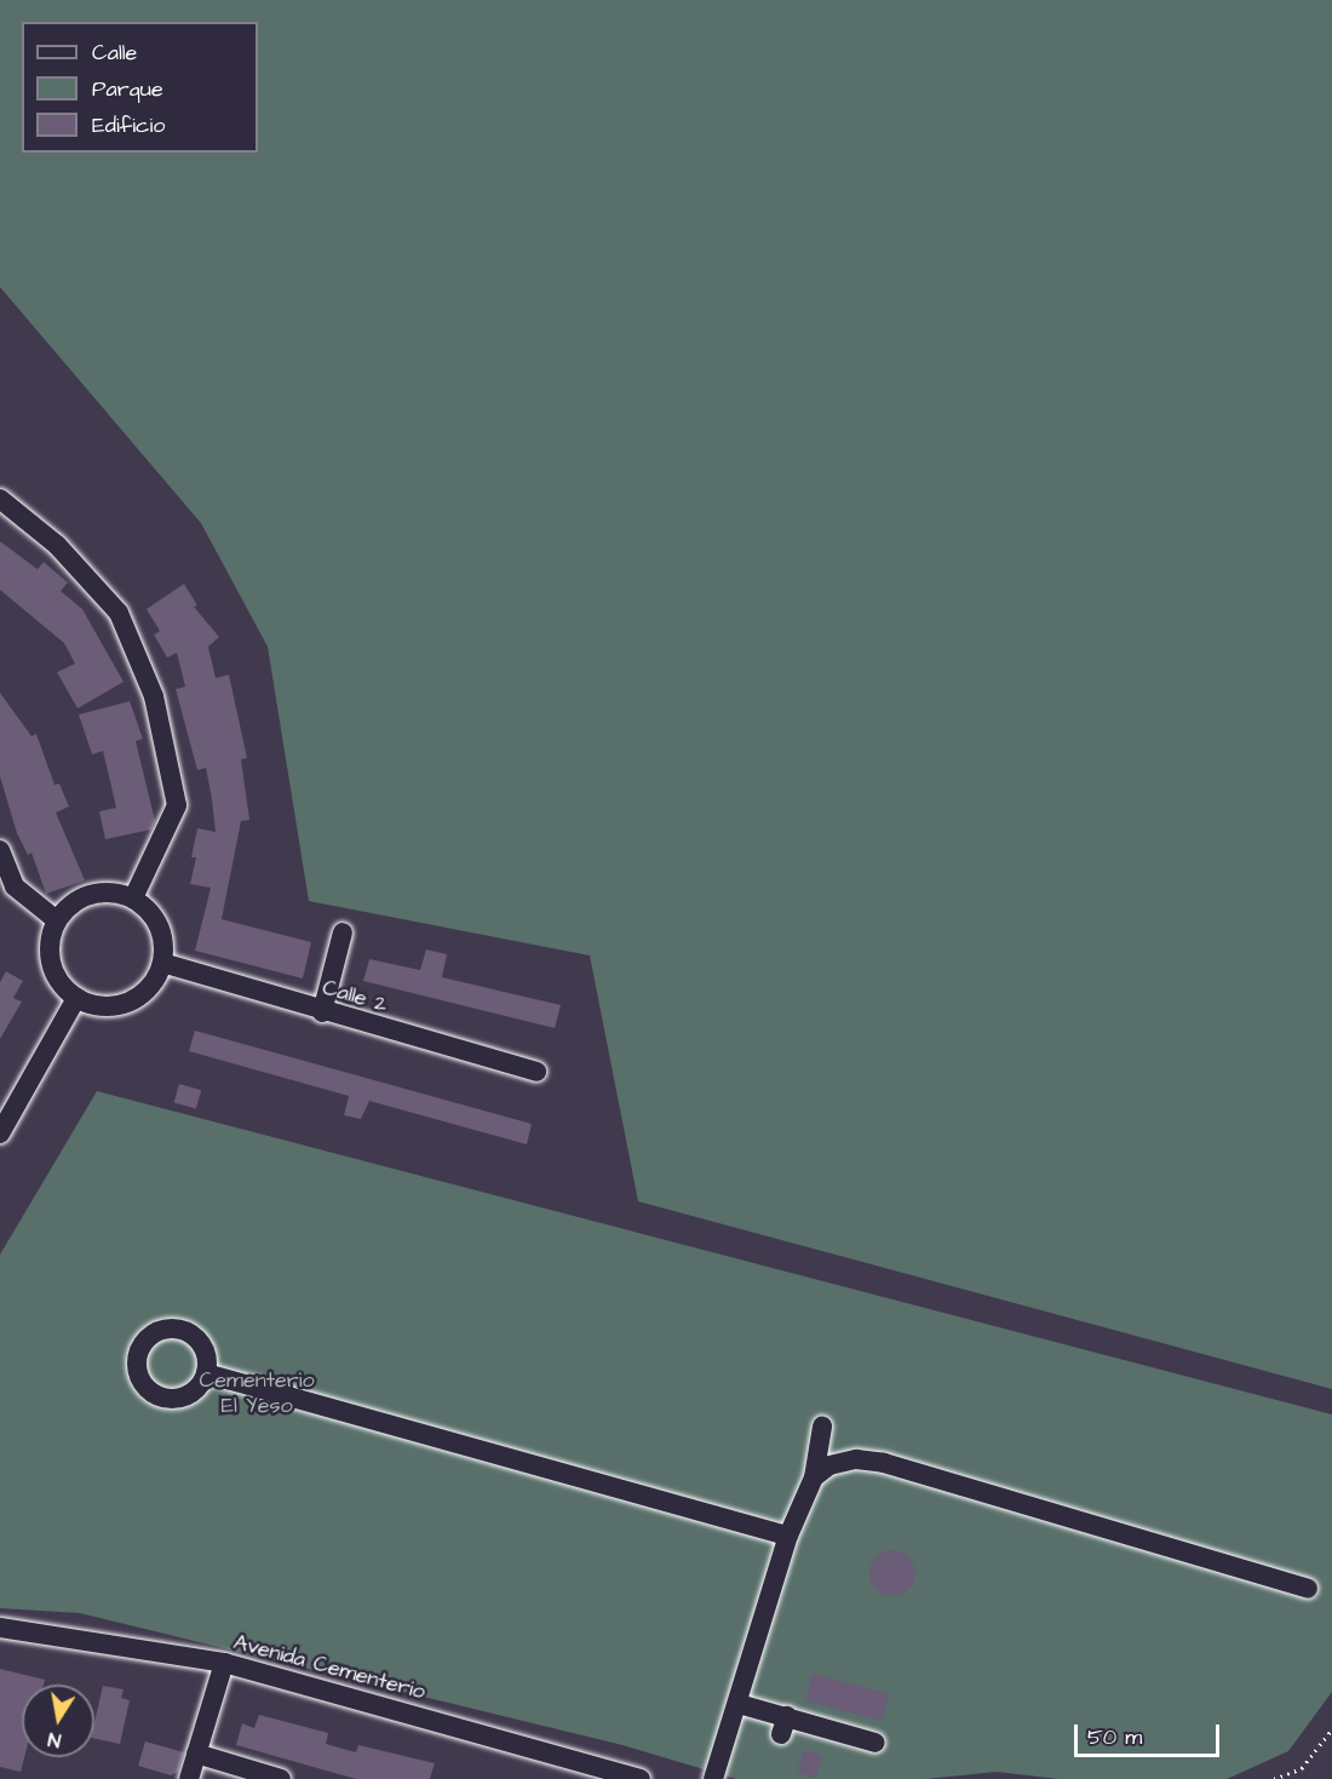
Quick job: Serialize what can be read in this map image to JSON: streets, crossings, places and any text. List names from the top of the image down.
{
  "streets": {
    "street": ["Calle 2", "Avenida Cementerio"]
  },
  "parks": ["Cementerio El Yeso"],
  "legend": ["Calle", "Parque", "Edificio"],
  "scale_bar": "50 m",
  "north": "bottom"
}
